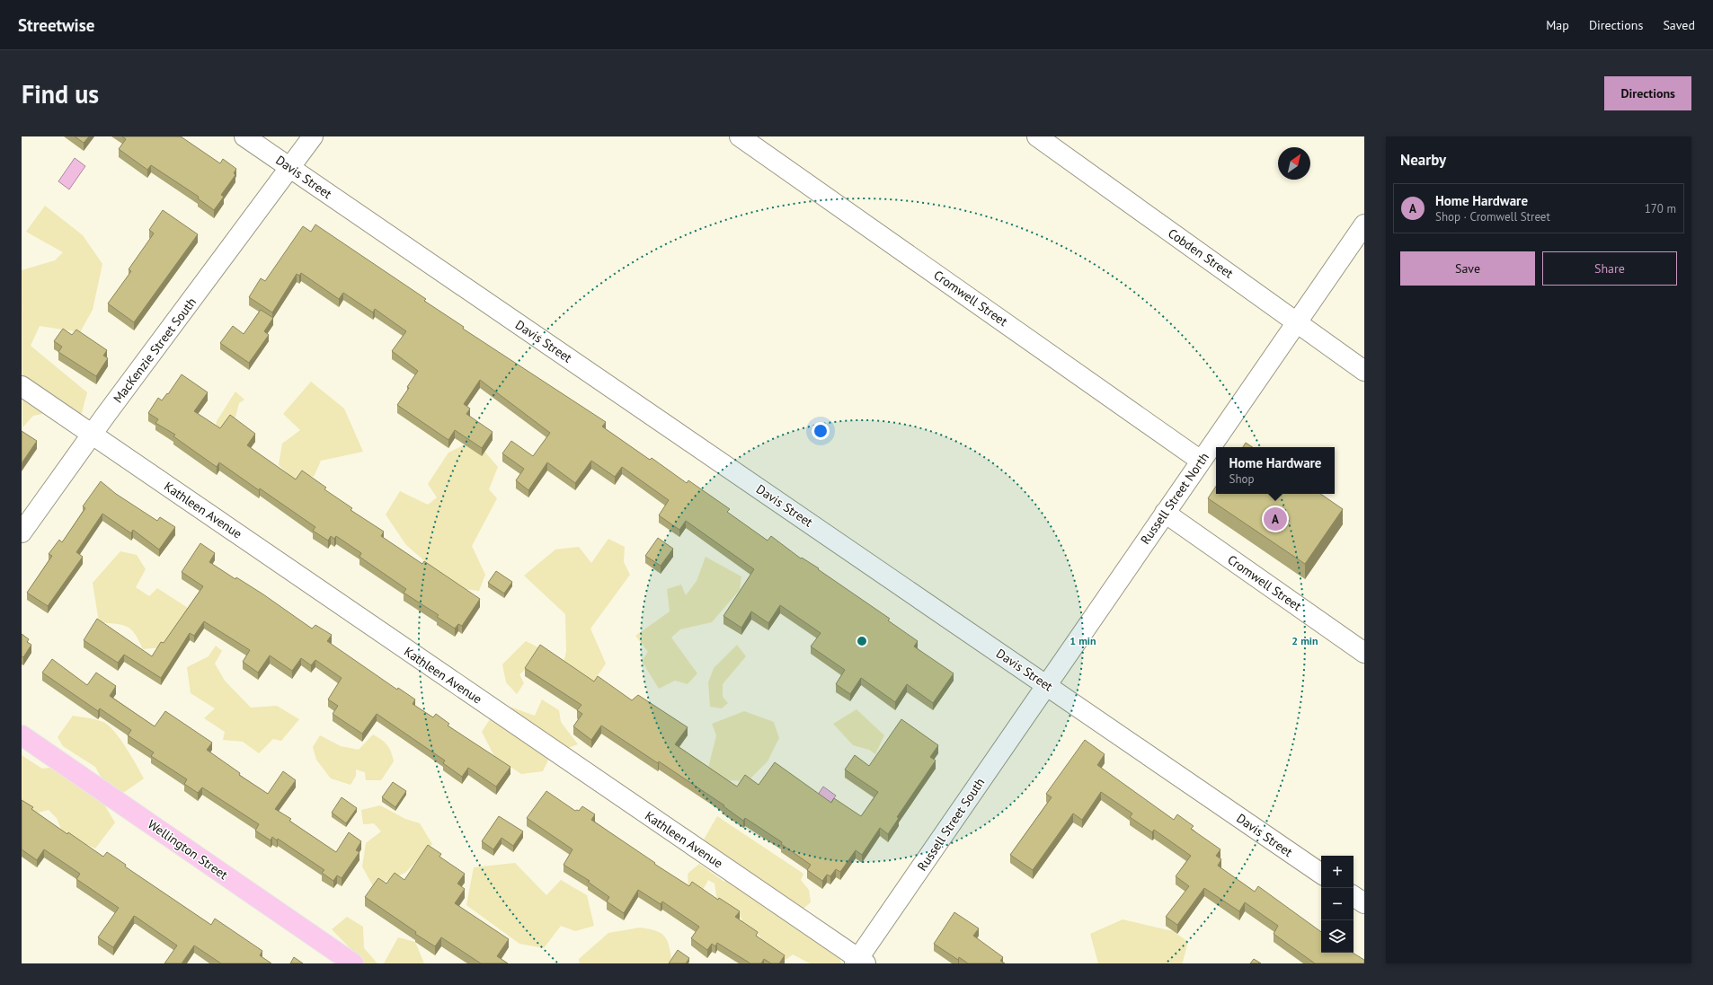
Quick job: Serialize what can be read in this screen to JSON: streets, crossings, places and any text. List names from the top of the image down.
{
  "streets": {
    "main road": ["Wellington Street"],
    "street": [
      "Davis Street",
      "Cobden Street",
      "Cromwell Street",
      "MacKenzie Street South",
      "Russell Street North",
      "Kathleen Avenue",
      "Russell Street South"
    ]
  },
  "crossings": [
    ["Davis Street", "MacKenzie Street South"],
    ["Davis Street", "Russell Street North"],
    ["Davis Street", "Russell Street South"],
    ["Cobden Street", "Russell Street North"],
    ["Cromwell Street", "Russell Street North"],
    ["MacKenzie Street South", "Kathleen Avenue"],
    ["Russell Street North", "Russell Street South"],
    ["Kathleen Avenue", "Russell Street South"]
  ],
  "north": "top right",
  "page": {
    "header": "Streetwise",
    "nav": ["Map", "Directions", "Saved"],
    "buttons": [
      "Directions",
      ["Save", "Share"]
    ],
    "title": "Find us",
    "heading": "Nearby",
    "list": [
      {
        "mark": "A",
        "name": "Home Hardware",
        "note": "Shop · Cromwell Street",
        "value": "170 m"
      }
    ],
    "popup": ["Home Hardware", "Shop"],
    "pins": "A",
    "map_buttons": ["+", "−"]
  },
  "rings": ["1 min", "2 min"]
}
